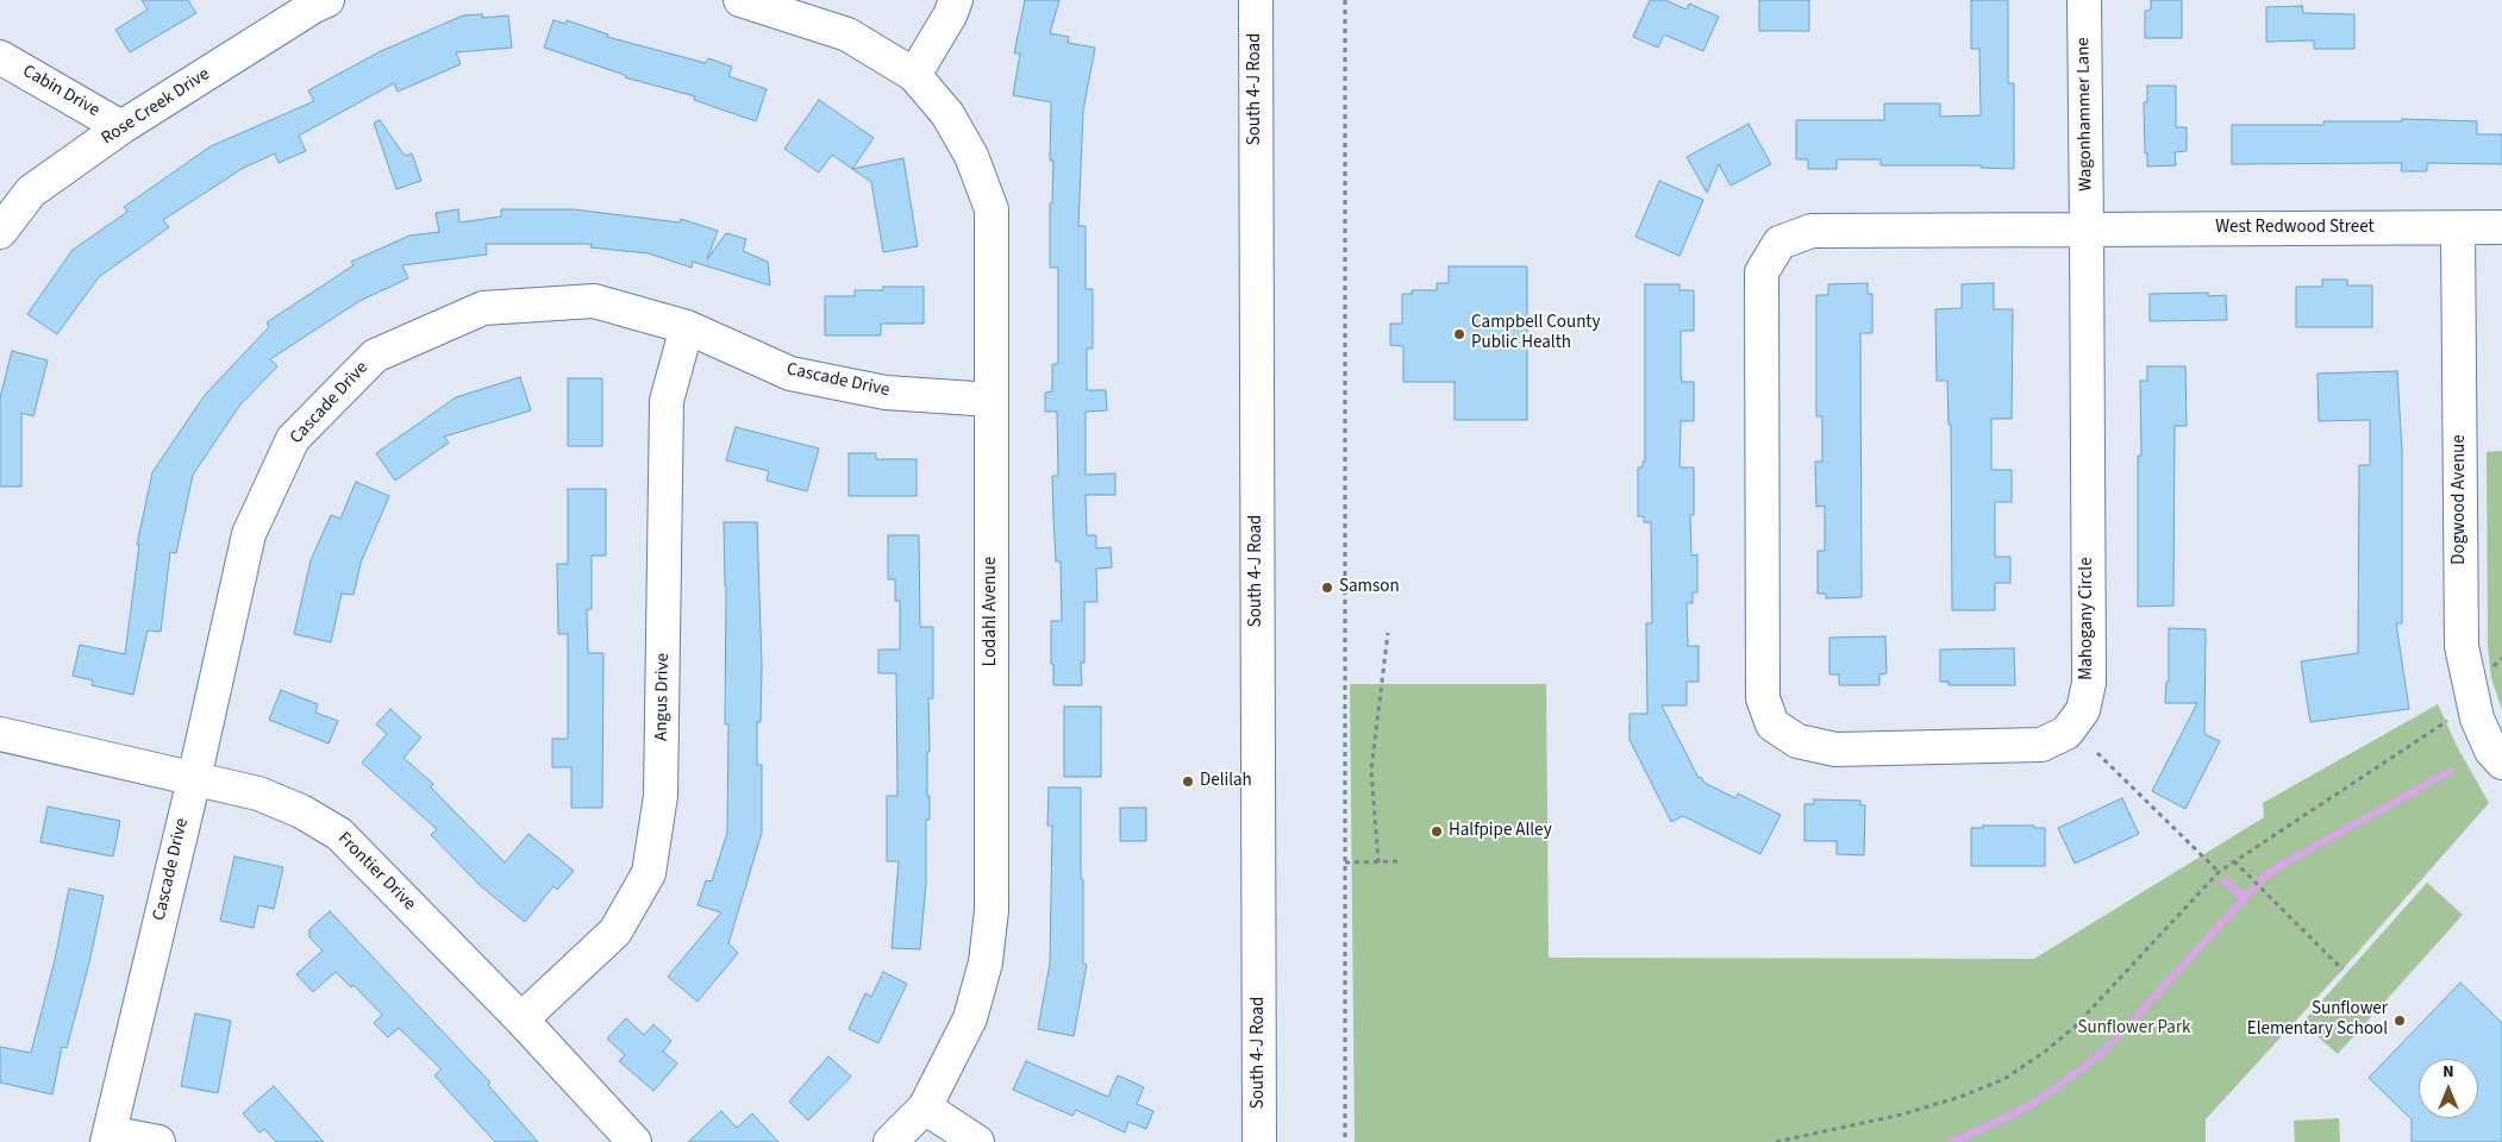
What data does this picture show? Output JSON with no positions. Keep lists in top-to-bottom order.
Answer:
{
  "streets": {
    "street": [
      "South 4-J Road",
      "Cabin Drive",
      "Rose Creek Drive",
      "Wagonhammer Lane",
      "West Redwood Street",
      "Cascade Drive",
      "Dogwood Avenue",
      "Lodahl Avenue",
      "Mahogany Circle",
      "Angus Drive",
      "Frontier Drive"
    ]
  },
  "crossings": [
    ["Cabin Drive", "Rose Creek Drive"],
    ["Wagonhammer Lane", "West Redwood Street"],
    ["Wagonhammer Lane", "Mahogany Circle"],
    ["West Redwood Street", "Dogwood Avenue"],
    ["West Redwood Street", "Mahogany Circle"],
    ["Cascade Drive", "Lodahl Avenue"],
    ["Cascade Drive", "Angus Drive"],
    ["Cascade Drive", "Frontier Drive"],
    ["Angus Drive", "Frontier Drive"]
  ],
  "parks": ["Sunflower Park"],
  "places": [
    "Campbell County Public Health",
    "Samson",
    "Delilah",
    "Halfpipe Alley",
    "Sunflower Elementary School"
  ],
  "north": "top"
}
